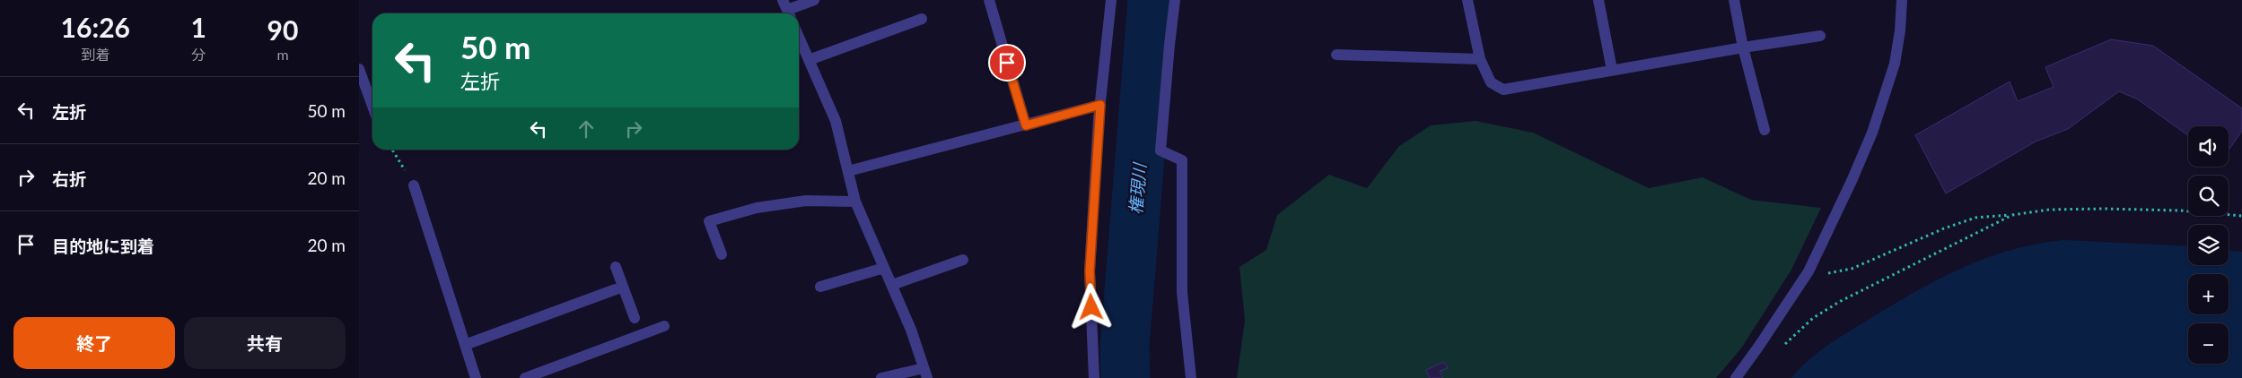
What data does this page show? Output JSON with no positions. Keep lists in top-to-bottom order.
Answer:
{
  "water": ["権現川"],
  "page": {
    "eta": [
      "16:26",
      "到着",
      "1",
      "分",
      "90",
      "m"
    ],
    "turn": ["50 m", "左折"],
    "list": [
      {
        "name": "左折",
        "value": "50 m"
      },
      {
        "name": "右折",
        "value": "20 m"
      },
      {
        "name": "目的地に到着",
        "value": "20 m"
      }
    ],
    "map_buttons": ["+", "−"],
    "buttons": ["終了", "共有"]
  }
}
